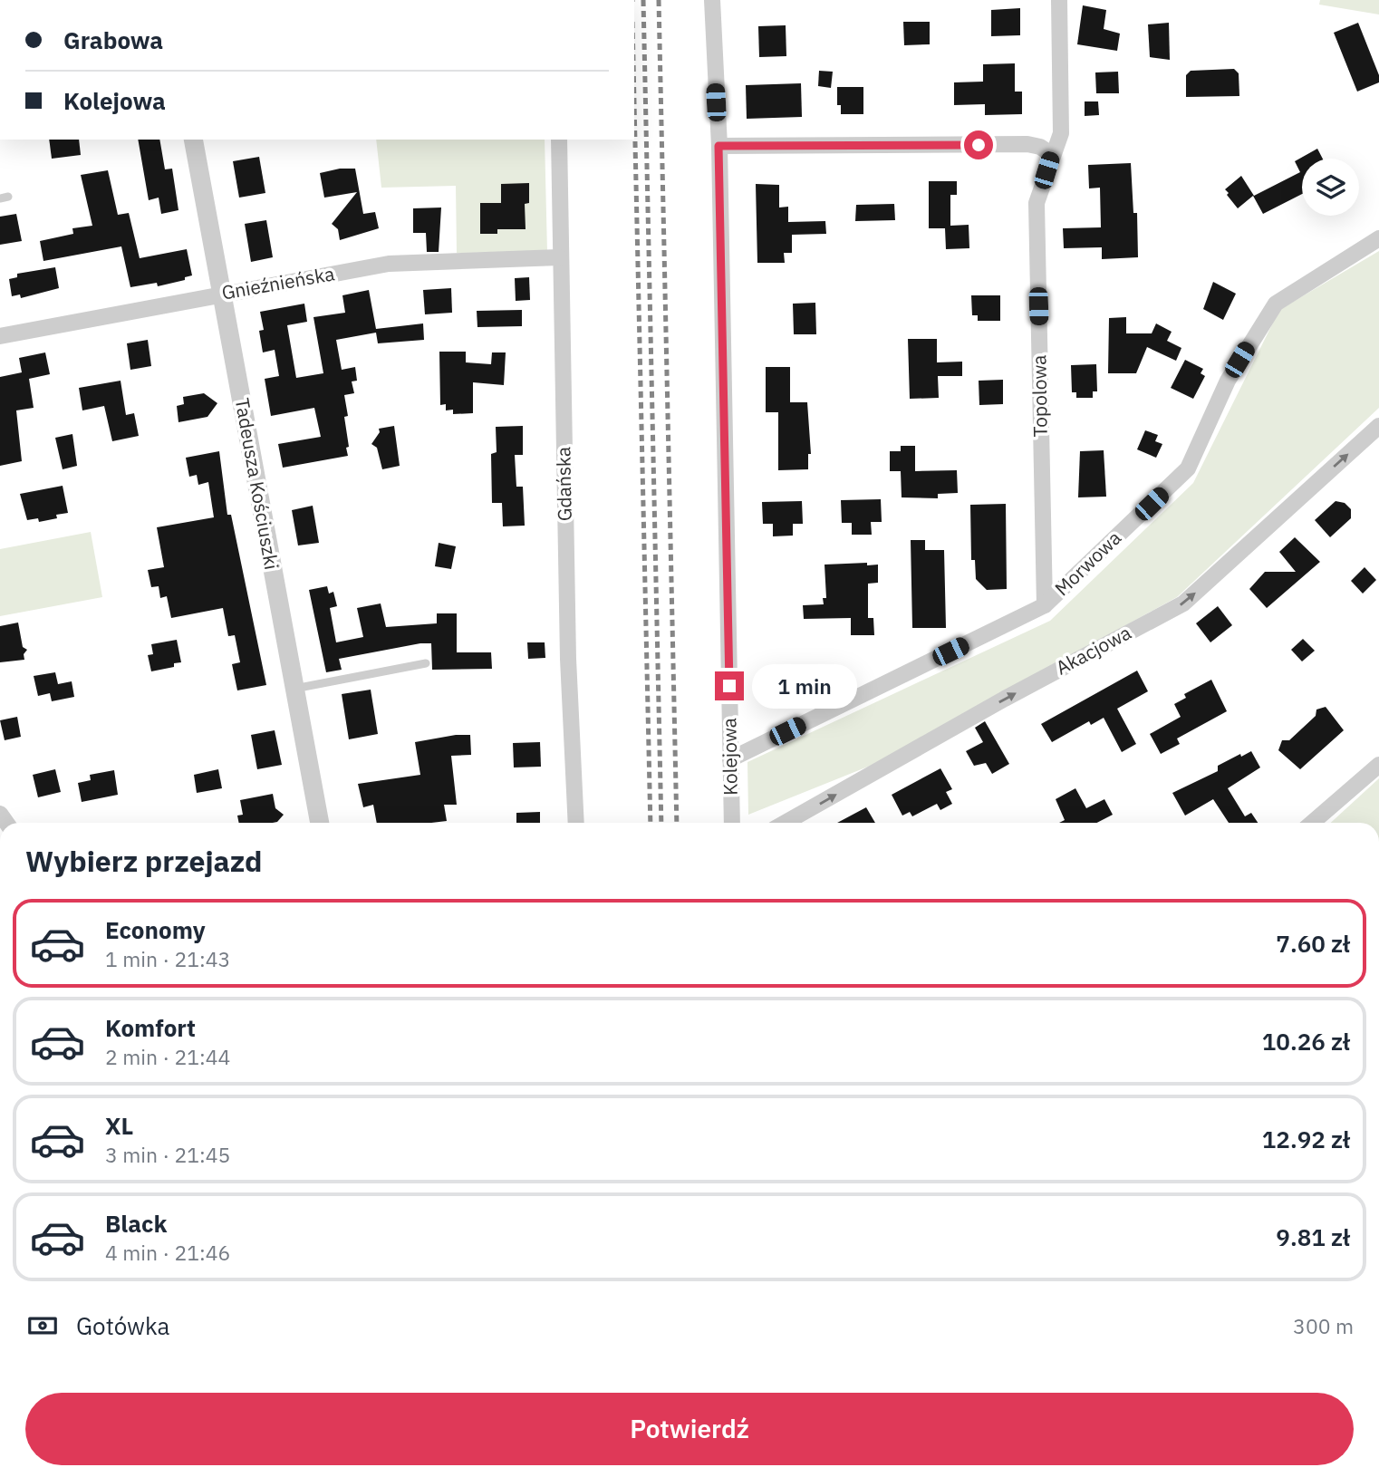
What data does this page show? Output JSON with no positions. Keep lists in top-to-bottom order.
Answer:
{
  "streets": {
    "street": [
      "Gnieźnieńska",
      "Topolowa",
      "Tadeusza Kościuszki",
      "Gdańska",
      "Morwowa",
      "Akacjowa",
      "Kolejowa"
    ]
  },
  "crossings": [
    ["Gnieźnieńska", "Tadeusza Kościuszki"],
    ["Gnieźnieńska", "Gdańska"],
    ["Topolowa", "Morwowa"],
    ["Morwowa", "Kolejowa"]
  ],
  "one_way": ["Akacjowa"],
  "page": {
    "banner": ["Grabowa", "Kolejowa"],
    "bubble": "1 min",
    "heading": "Wybierz przejazd",
    "list": [
      {
        "name": "Economy",
        "note": "1 min · 21:43",
        "value": "7.60 zł"
      },
      {
        "name": "Komfort",
        "note": "2 min · 21:44",
        "value": "10.26 zł"
      },
      {
        "name": "XL",
        "note": "3 min · 21:45",
        "value": "12.92 zł"
      },
      {
        "name": "Black",
        "note": "4 min · 21:46",
        "value": "9.81 zł"
      }
    ],
    "pay": ["Gotówka", "300 m"],
    "buttons": "Potwierdź"
  }
}
